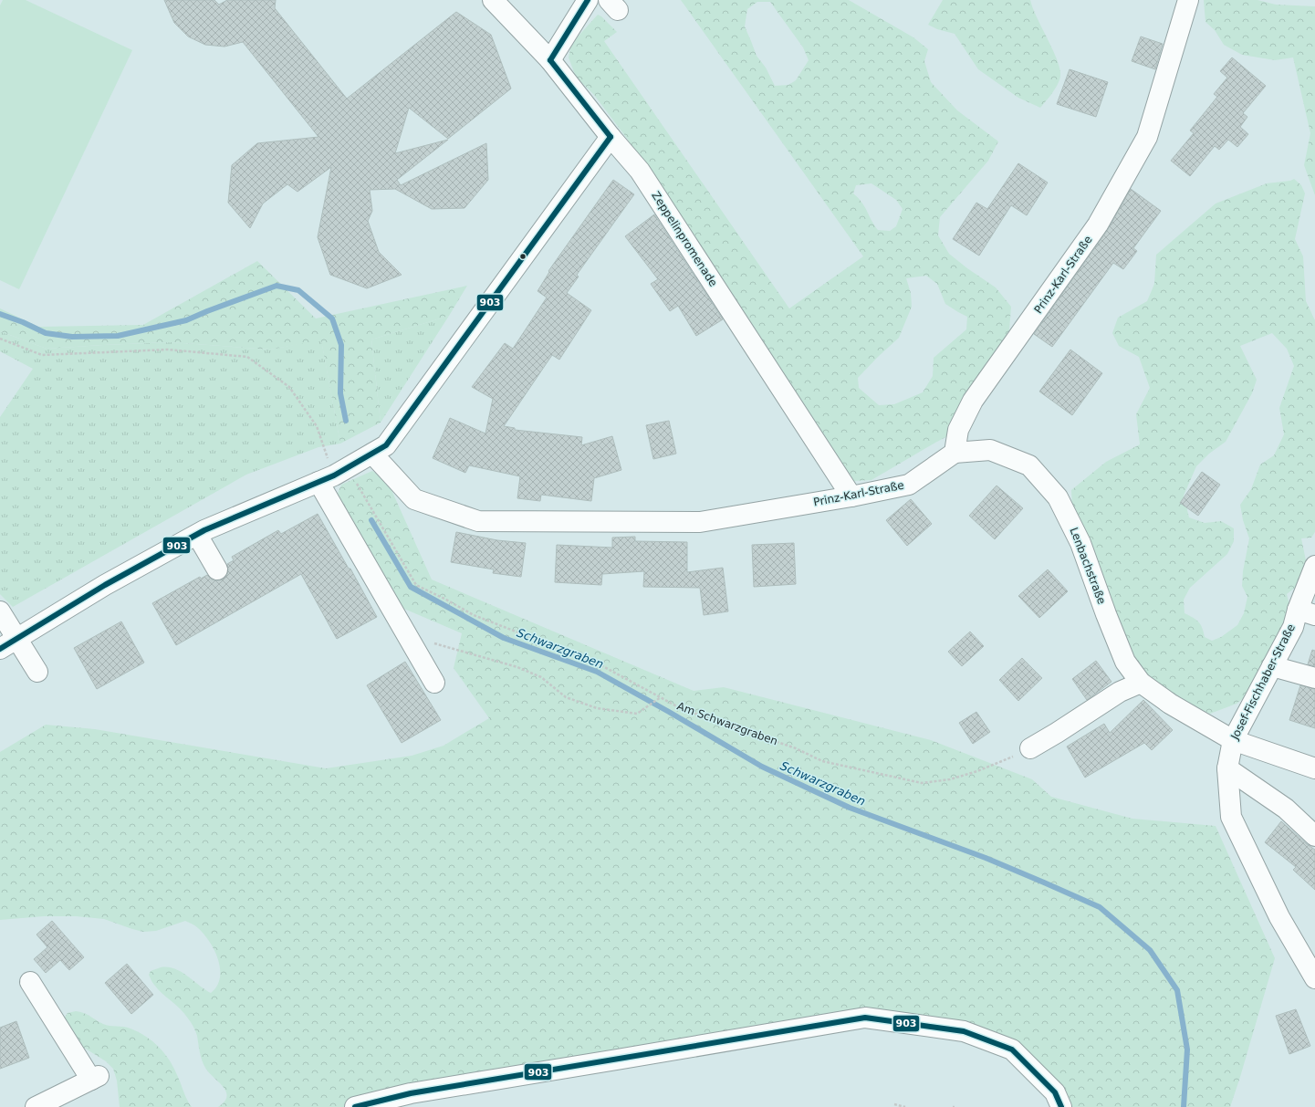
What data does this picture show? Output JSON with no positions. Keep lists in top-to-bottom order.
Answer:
{
  "streets": {
    "street": [
      "Zeppelinpromenade",
      "Prinz-Karl-Straße",
      "Lenbachstraße",
      "Josef-Fischhaber-Straße"
    ],
    "path": ["Am Schwarzgraben"]
  },
  "crossings": [
    ["Zeppelinpromenade", "Prinz-Karl-Straße"],
    ["Prinz-Karl-Straße", "Lenbachstraße"],
    ["Lenbachstraße", "Josef-Fischhaber-Straße"]
  ],
  "water": ["Schwarzgraben"],
  "lines": ["transit line 903"]
}
